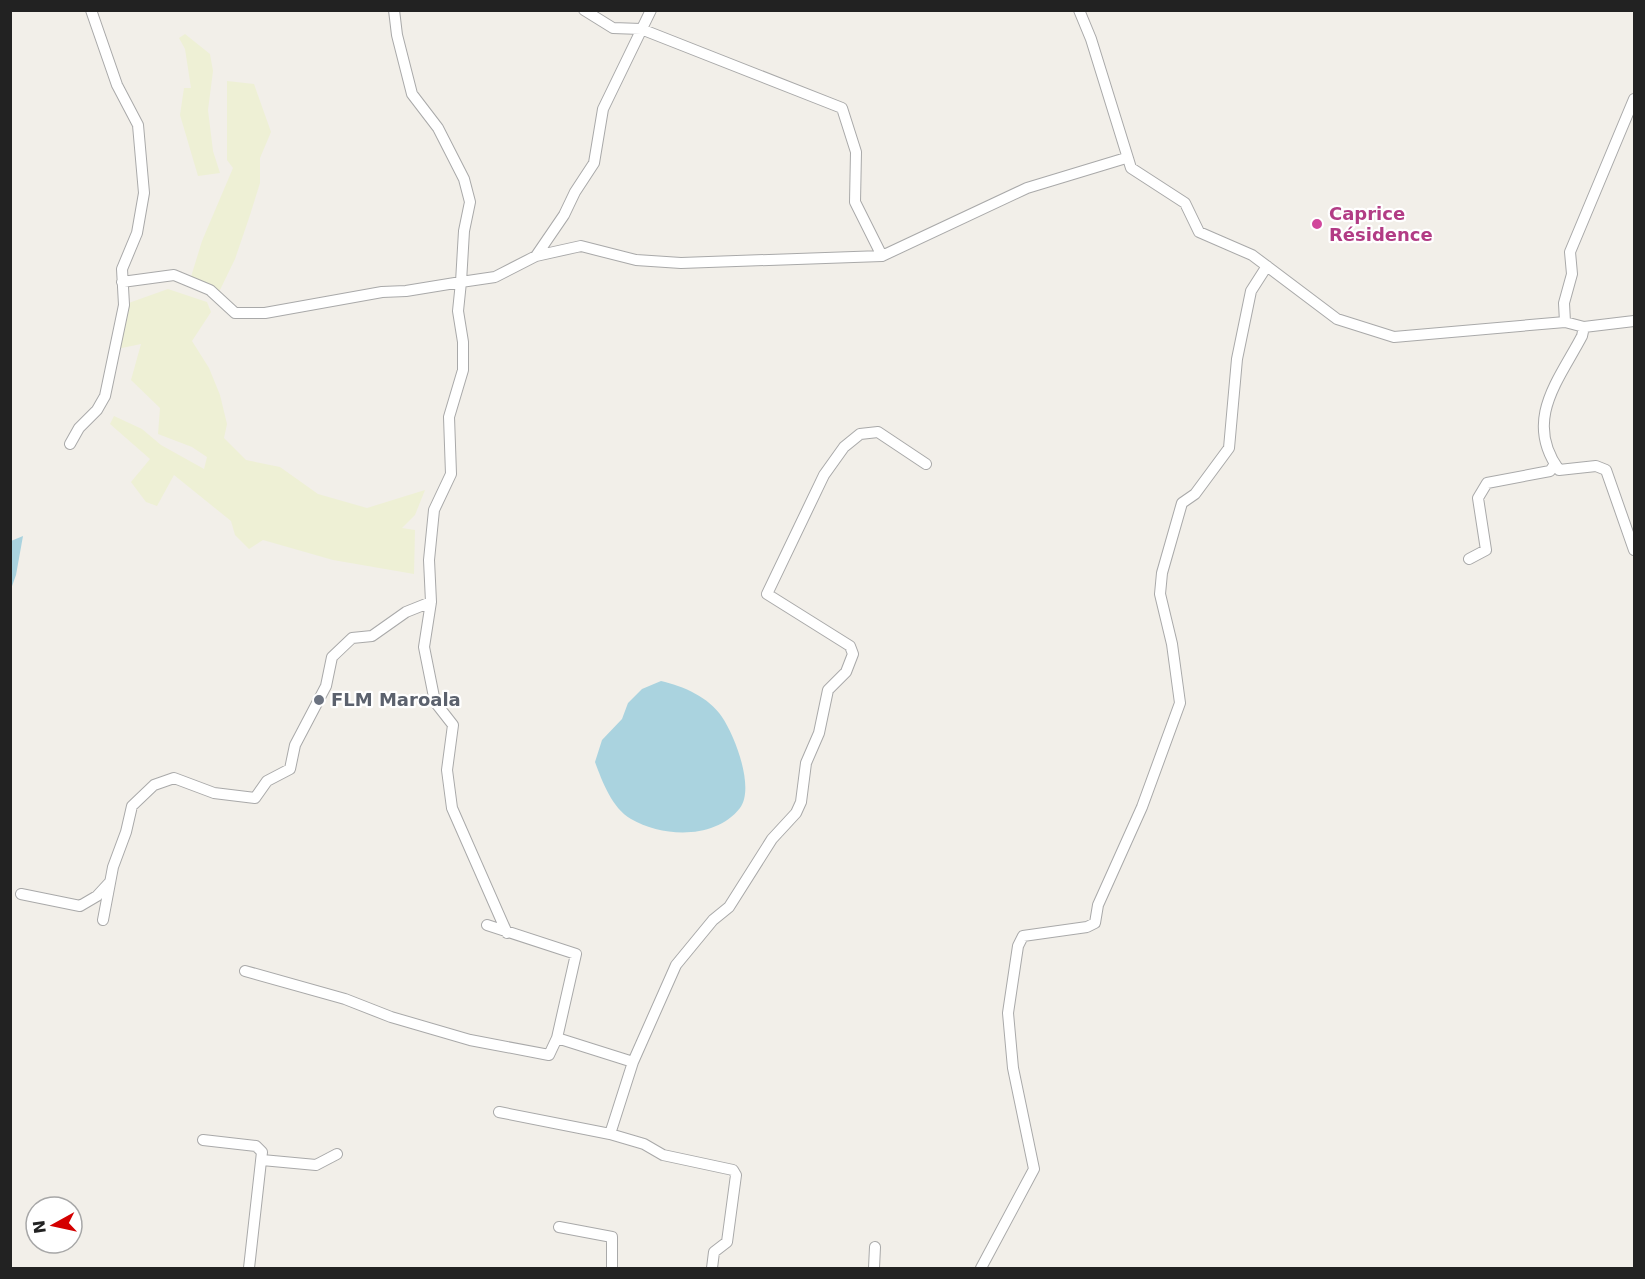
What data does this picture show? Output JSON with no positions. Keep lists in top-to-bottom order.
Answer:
{
  "places": ["Caprice Résidence", "FLM Maroala"],
  "north": "left"
}
